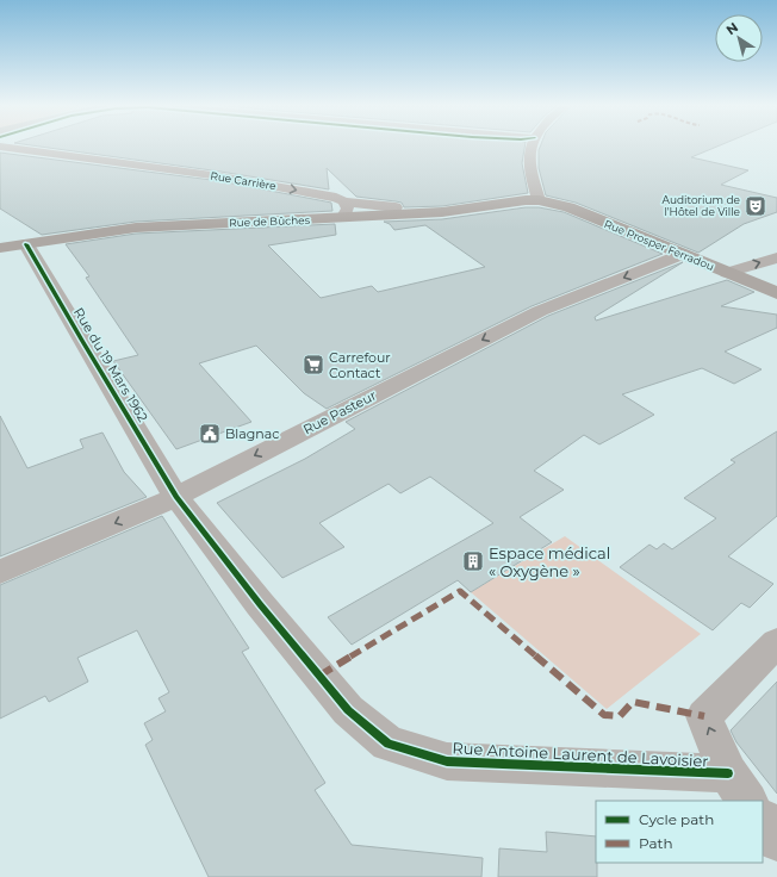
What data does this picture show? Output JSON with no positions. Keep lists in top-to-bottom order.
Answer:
{
  "streets": {
    "main road": ["Rue de Bûches", "Rue Prosper Ferradou"],
    "street": [
      "Rue Carrière",
      "Rue du 19 Mars 1962",
      "Rue Pasteur",
      "Rue Antoine Laurent de Lavoisier"
    ]
  },
  "crossings": [
    ["Rue de Bûches", "Rue Prosper Ferradou"],
    ["Rue de Bûches", "Rue du 19 Mars 1962"],
    ["Rue Prosper Ferradou", "Rue Pasteur"],
    ["Rue du 19 Mars 1962", "Rue Pasteur"],
    ["Rue du 19 Mars 1962", "Rue Antoine Laurent de Lavoisier"],
    ["Rue Pasteur", "Rue Antoine Laurent de Lavoisier"]
  ],
  "one_way": ["Rue Carrière", "Rue Pasteur"],
  "places": {
    "theatre": ["Auditorium de l'Hôtel de Ville"],
    "supermarket": ["Carrefour Contact"],
    "public building": ["Blagnac"],
    "building": ["Espace médical « Oxygène »"]
  },
  "legend": ["Cycle path", "Path"],
  "north": "top left"
}
